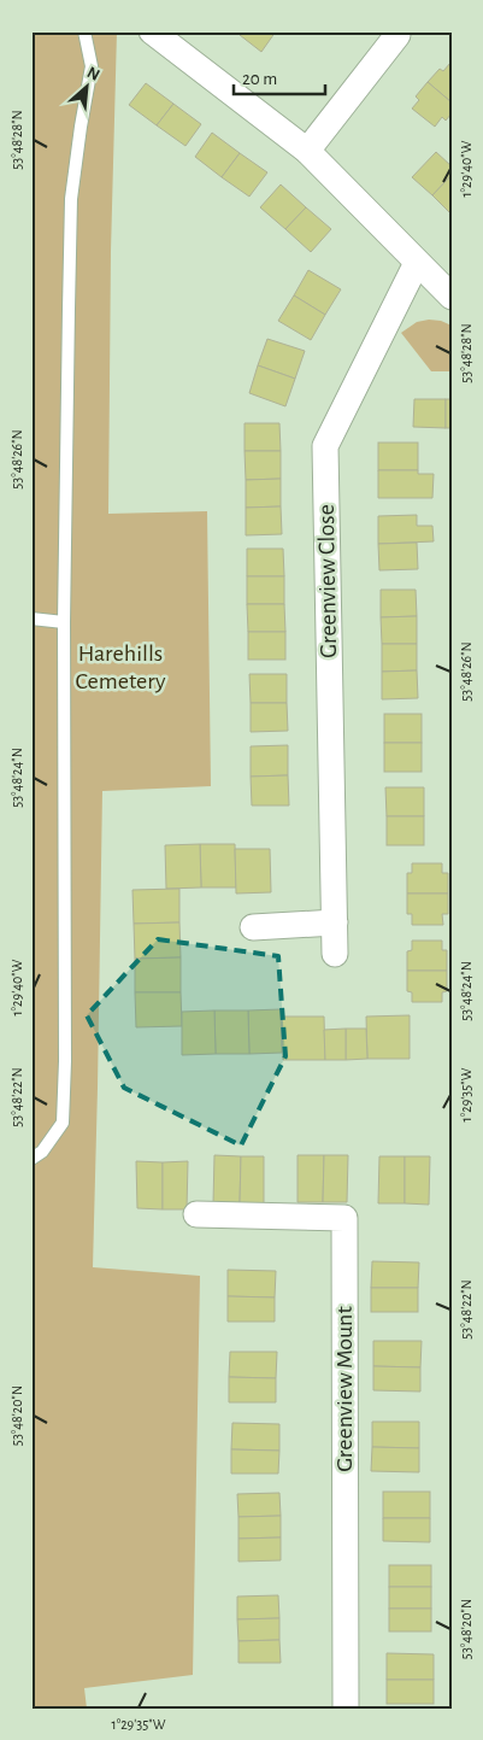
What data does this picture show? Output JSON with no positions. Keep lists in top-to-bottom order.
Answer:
{
  "streets": {
    "street": ["Greenview Close", "Greenview Mount"]
  },
  "parks": ["Harehills Cemetery"],
  "scale_bar": "20 m",
  "north": "top right",
  "coordinates": [
    "53°48'28\"N",
    "1°29'40\"W",
    "53°48'26\"N",
    "53°48'24\"N",
    "1°29'35\"W",
    "53°48'22\"N",
    "53°48'20\"N"
  ]
}
